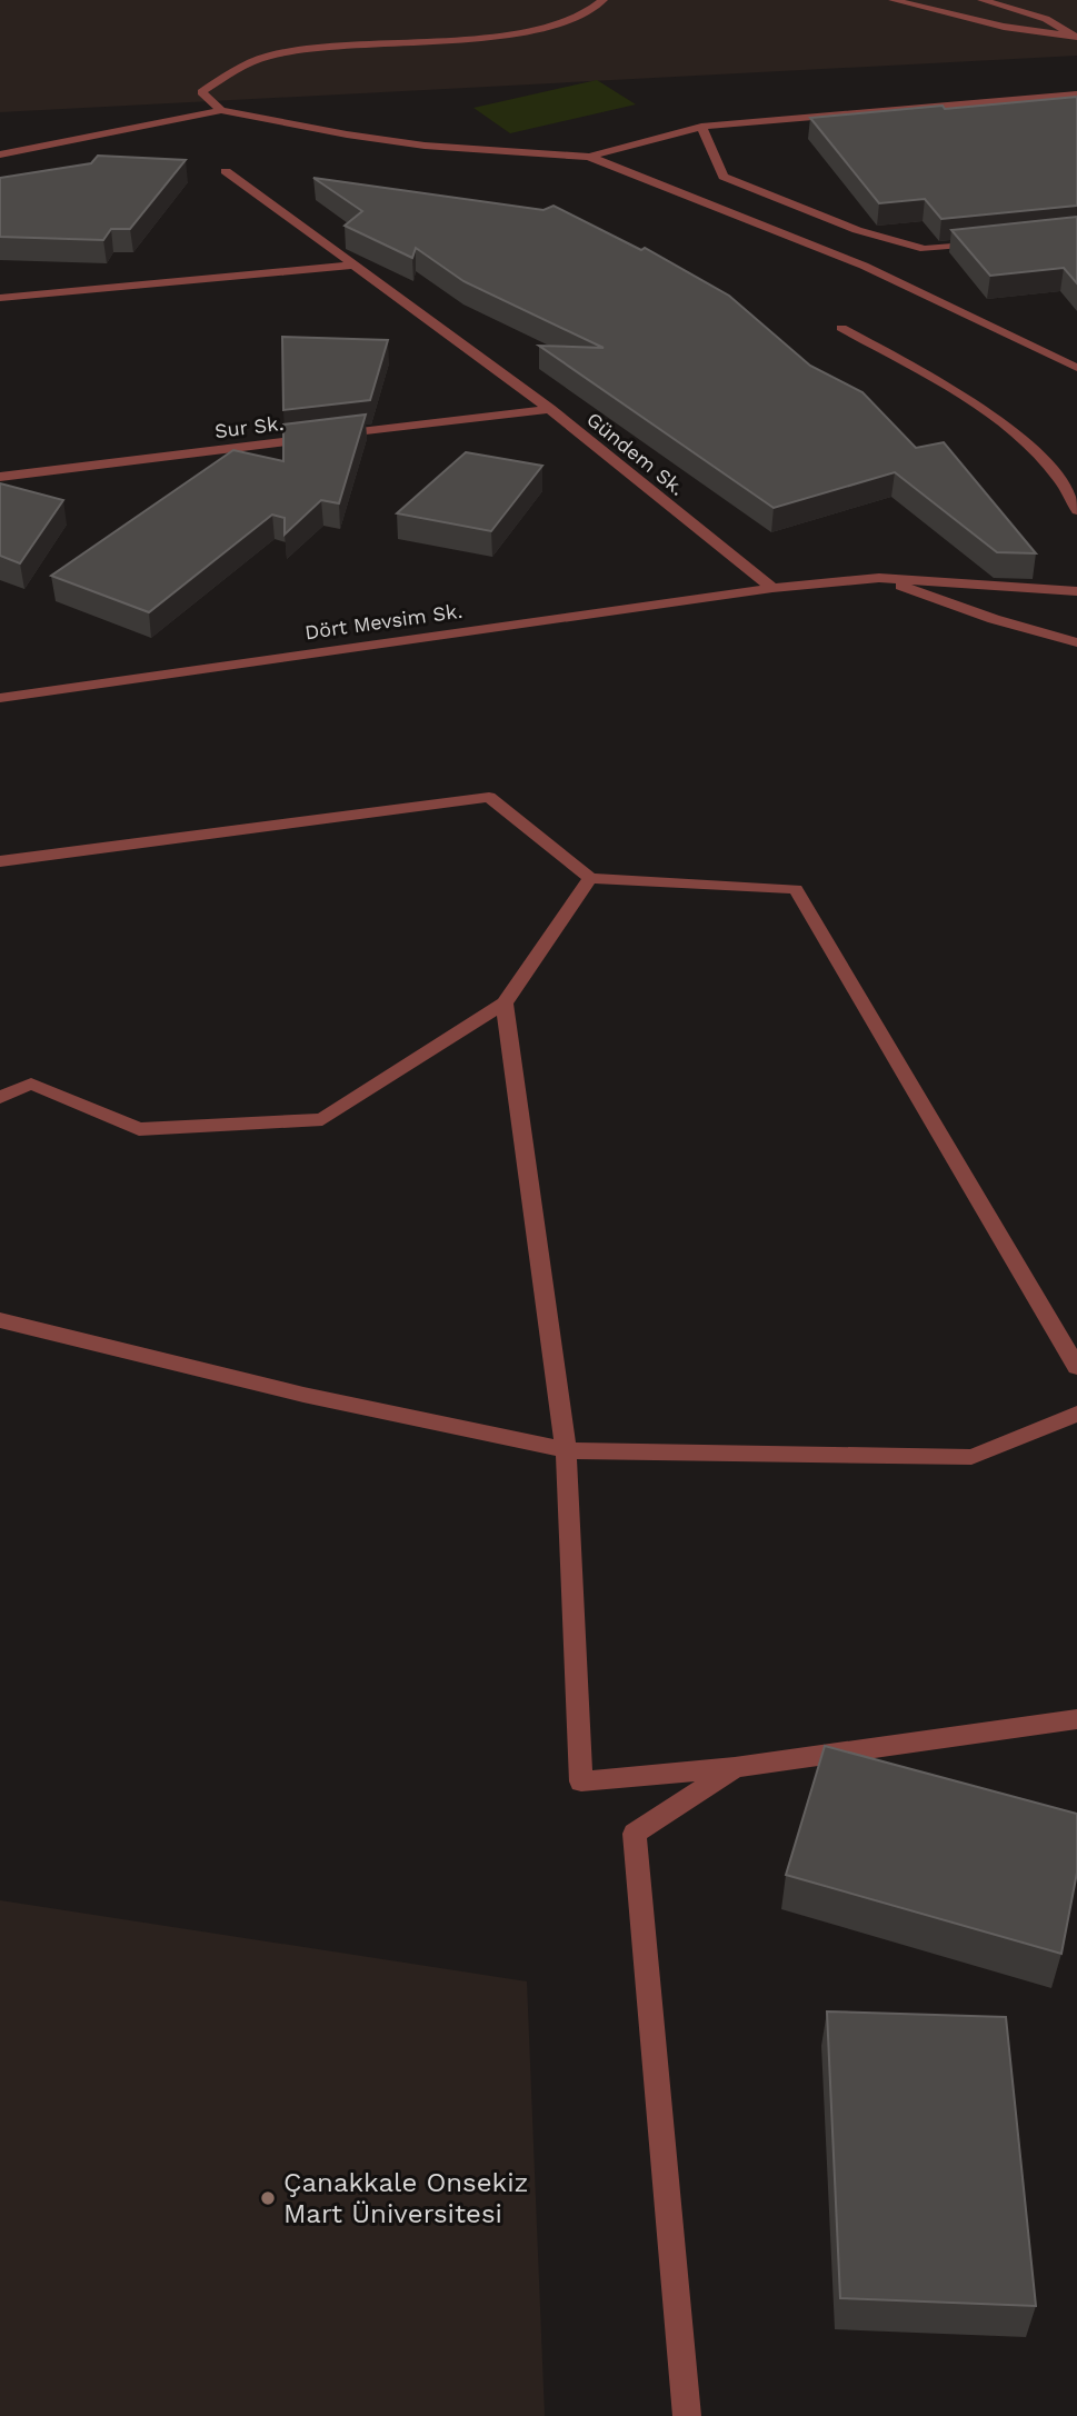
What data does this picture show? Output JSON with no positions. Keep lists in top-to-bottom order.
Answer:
{
  "streets": {
    "street": ["Sur Sk.", "Gündem Sk.", "Dört Mevsim Sk."]
  },
  "crossings": [
    ["Sur Sk.", "Gündem Sk."],
    ["Gündem Sk.", "Dört Mevsim Sk."]
  ],
  "places": ["Çanakkale Onsekiz Mart Üniversitesi"]
}
